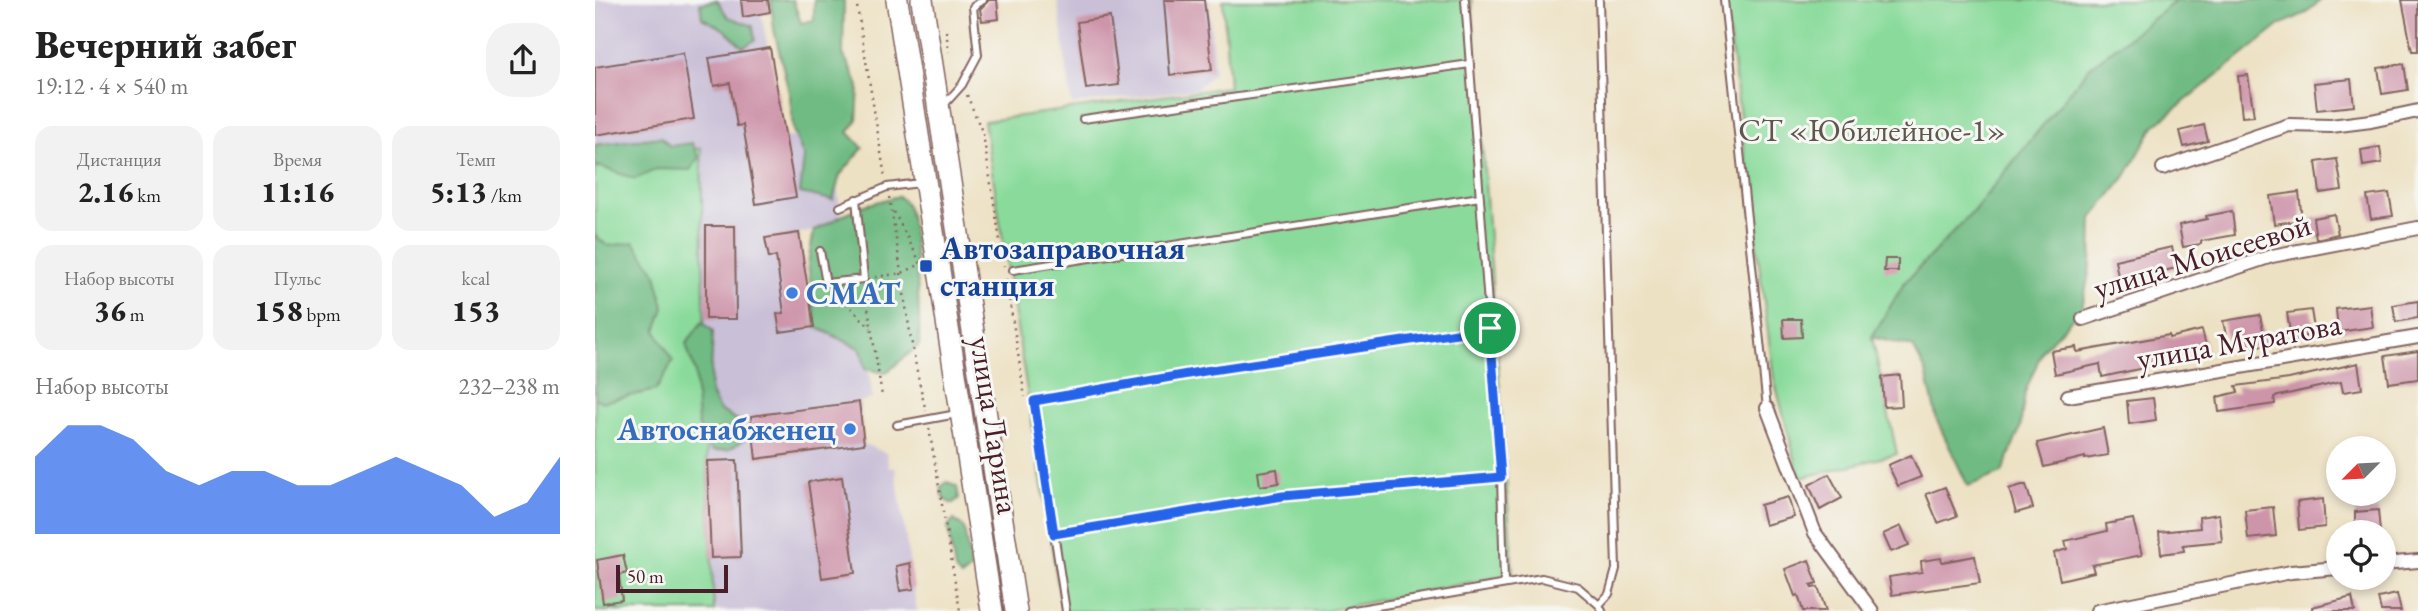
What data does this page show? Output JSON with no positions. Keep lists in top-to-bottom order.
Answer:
{
  "streets": {
    "main road": ["улица Ларина"],
    "street": ["улица Моисеевой", "улица Муратова"]
  },
  "parks": ["СТ «Юбилейное-1»"],
  "places": {
    "transit": ["Автозаправочная станция"],
    "other": ["СМАТ", "Автоснабженец"]
  },
  "scale_bar": "50 m",
  "north": "bottom left",
  "page": {
    "heading": ["Вечерний забег", "19:12 · 4 × 540 m"],
    "stats": [
      ["Дистанция", "2.16 km"],
      ["Время", "11:16"],
      ["Темп", "5:13 /km"],
      ["Набор высоты", "36 m"],
      ["Пульс", "158 bpm"],
      ["kcal", "153"]
    ],
    "chart": ["Набор высоты", "232–238 m"],
    "scale": "50 m"
  }
}
